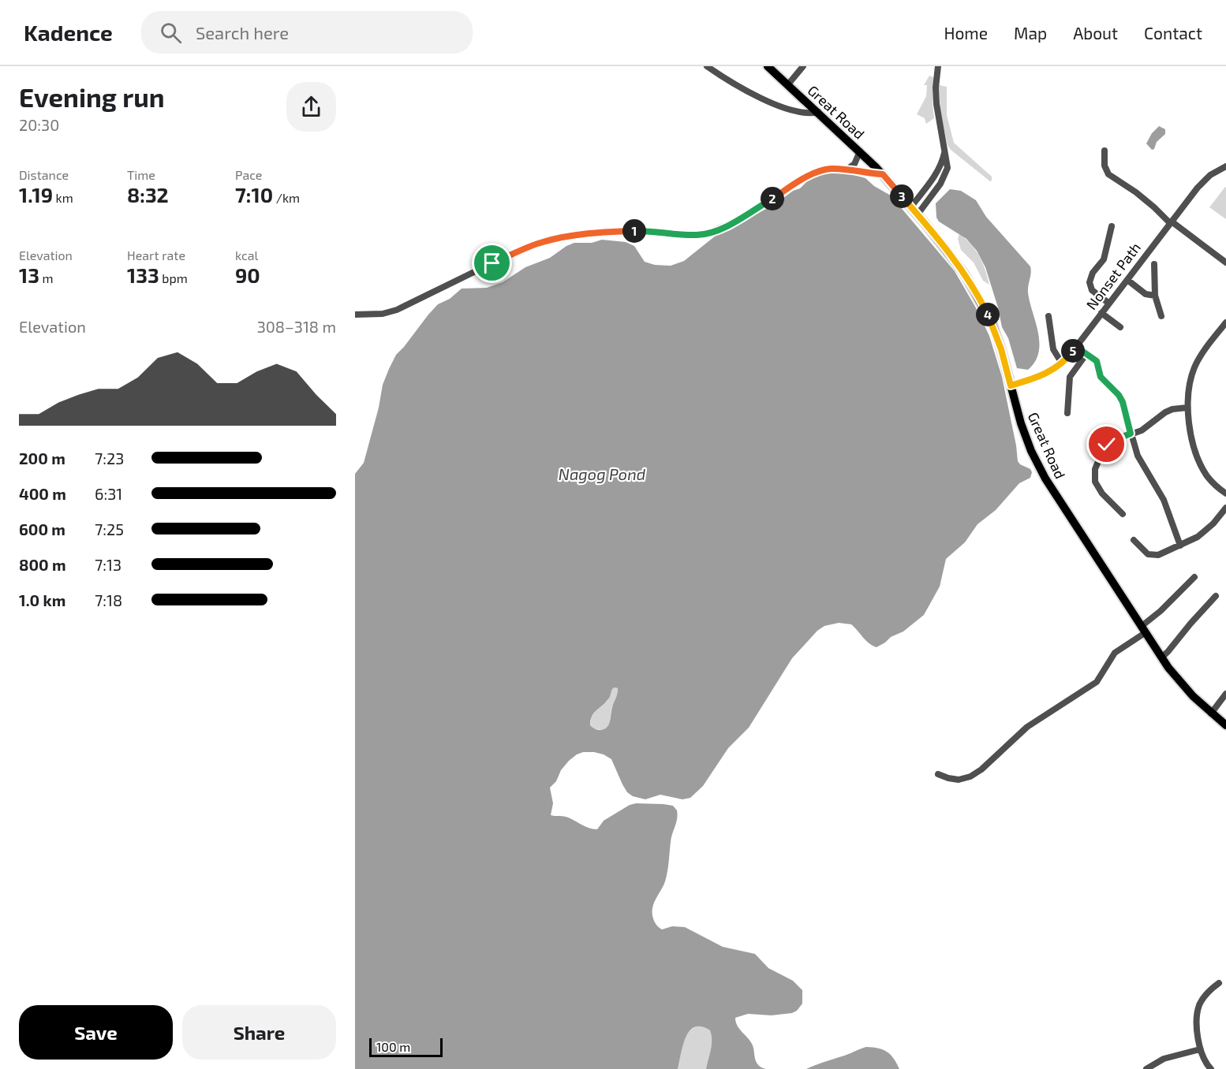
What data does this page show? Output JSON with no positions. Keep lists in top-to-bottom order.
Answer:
{
  "streets": {
    "main road": ["Great Road"],
    "street": ["Nonset Path"]
  },
  "crossings": [
    ["Great Road", "Nonset Path"]
  ],
  "water": ["Nagog Pond"],
  "scale_bar": "100 m",
  "page": {
    "header": "Kadence",
    "search": "Search here",
    "nav": [
      "Home",
      "Map",
      "About",
      "Contact"
    ],
    "heading": ["Evening run", "20:30"],
    "stats": [
      ["Distance", "1.19 km"],
      ["Time", "8:32"],
      ["Pace", "7:10 /km"],
      ["Elevation", "13 m"],
      ["Heart rate", "133 bpm"],
      ["kcal", "90"]
    ],
    "pins": [
      "3",
      "2",
      "1",
      "4",
      "5"
    ],
    "chart": ["Elevation", "308–318 m"],
    "list": [
      {
        "name": "200 m",
        "note": "7:23"
      },
      {
        "name": "400 m",
        "note": "6:31"
      },
      {
        "name": "600 m",
        "note": "7:25"
      },
      {
        "name": "800 m",
        "note": "7:13"
      },
      {
        "name": "1.0 km",
        "note": "7:18"
      }
    ],
    "buttons": ["Save", "Share"],
    "scale": "100 m"
  }
}
